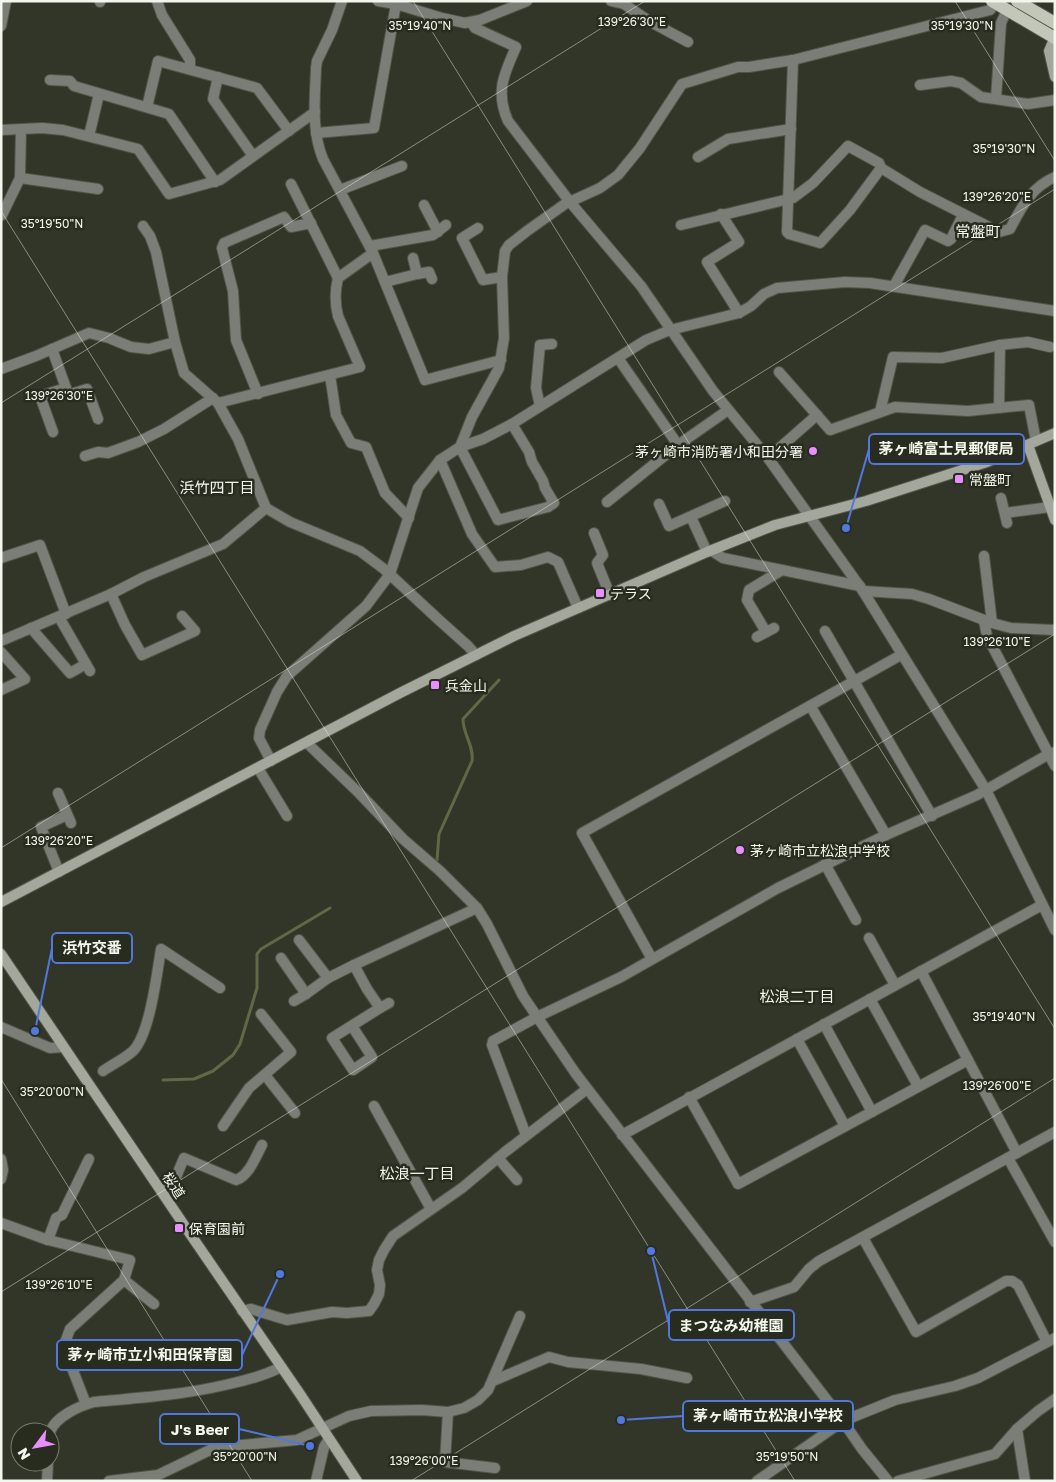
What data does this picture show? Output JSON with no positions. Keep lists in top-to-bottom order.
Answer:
{
  "streets": {
    "street": ["桜道"]
  },
  "districts": [
    "常盤町",
    "浜竹四丁目",
    "松浪二丁目",
    "松浪一丁目"
  ],
  "places": {
    "other": [
      "茅ヶ崎市消防署小和田分署",
      "茅ヶ崎富士見郵便局",
      "茅ヶ崎市立松浪中学校",
      "浜竹交番",
      "まつなみ幼稚園",
      "茅ヶ崎市立小和田保育園",
      "茅ヶ崎市立松浪小学校",
      "J's Beer"
    ],
    "transit": [
      "常盤町",
      "テラス",
      "兵金山",
      "保育園前"
    ]
  },
  "north": "bottom left",
  "coordinates": [
    "139°26'30\"E",
    "35°19'30\"N",
    "35°19'40\"N",
    "139°26'20\"E",
    "35°19'50\"N",
    "139°26'10\"E",
    "139°26'00\"E",
    "35°20'00\"N"
  ]
}
